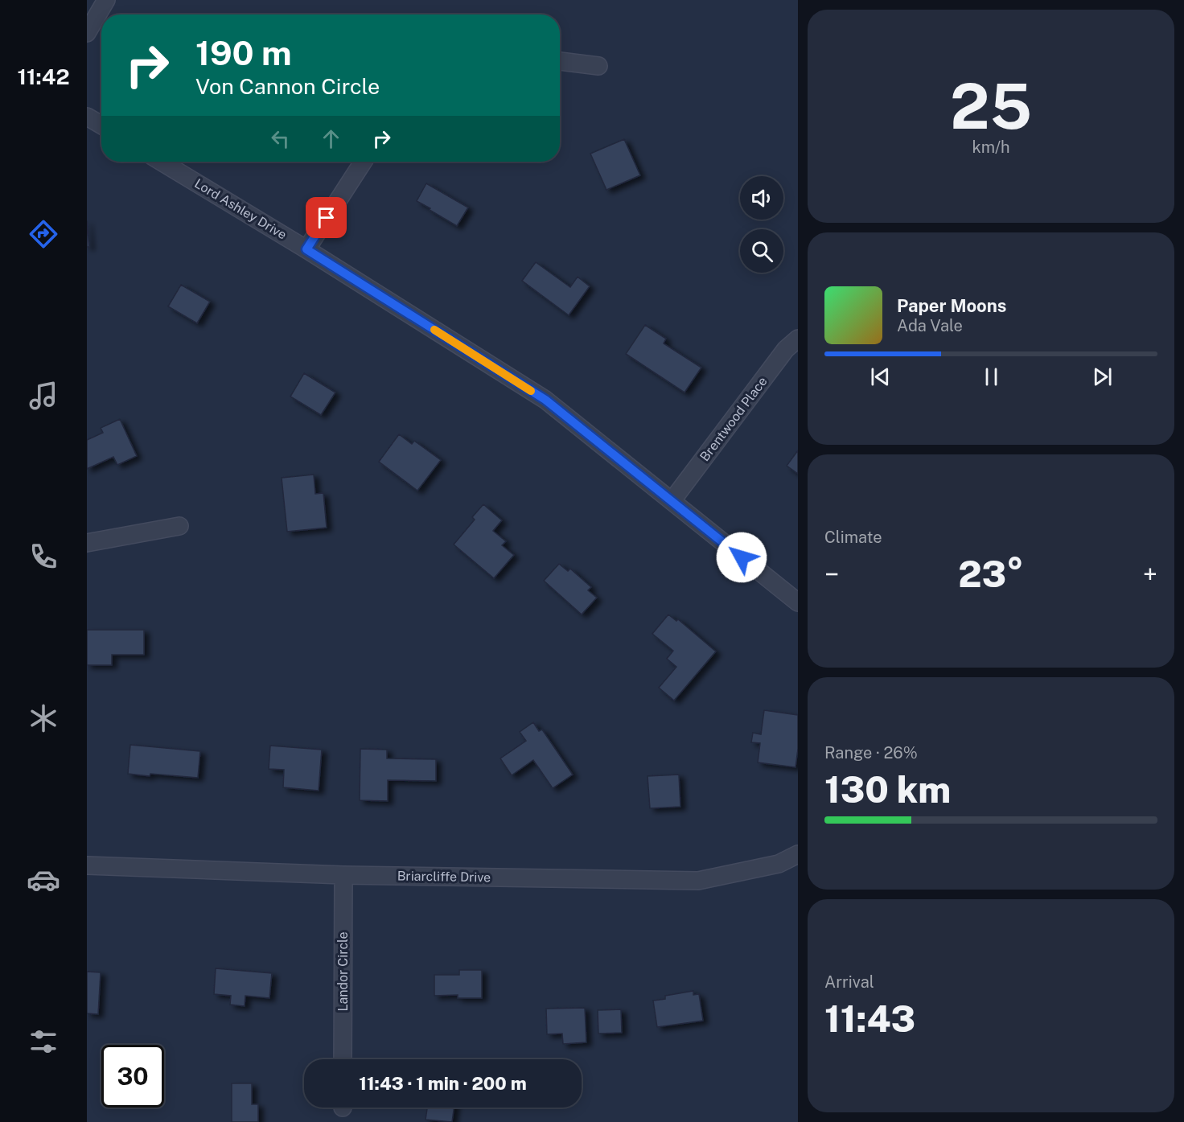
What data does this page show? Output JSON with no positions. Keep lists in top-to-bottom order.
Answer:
{
  "streets": {
    "street": [
      "Lord Ashley Drive",
      "Brentwood Place",
      "Briarcliffe Drive",
      "Landor Circle"
    ]
  },
  "crossings": [
    ["Lord Ashley Drive", "Brentwood Place"],
    ["Briarcliffe Drive", "Landor Circle"]
  ],
  "page": {
    "tabs": "11:42",
    "tile": [
      ["25", "km/h"],
      "Climate",
      ["Range · 26%", "130 km"],
      ["Arrival", "11:43"]
    ],
    "turn": ["190 m", "Von Cannon Circle"],
    "song": ["Paper Moons", "Ada Vale"],
    "heat": ["−", "23°", "+"],
    "limit": "30",
    "trip": "11:43 · 1 min · 200 m"
  }
}
